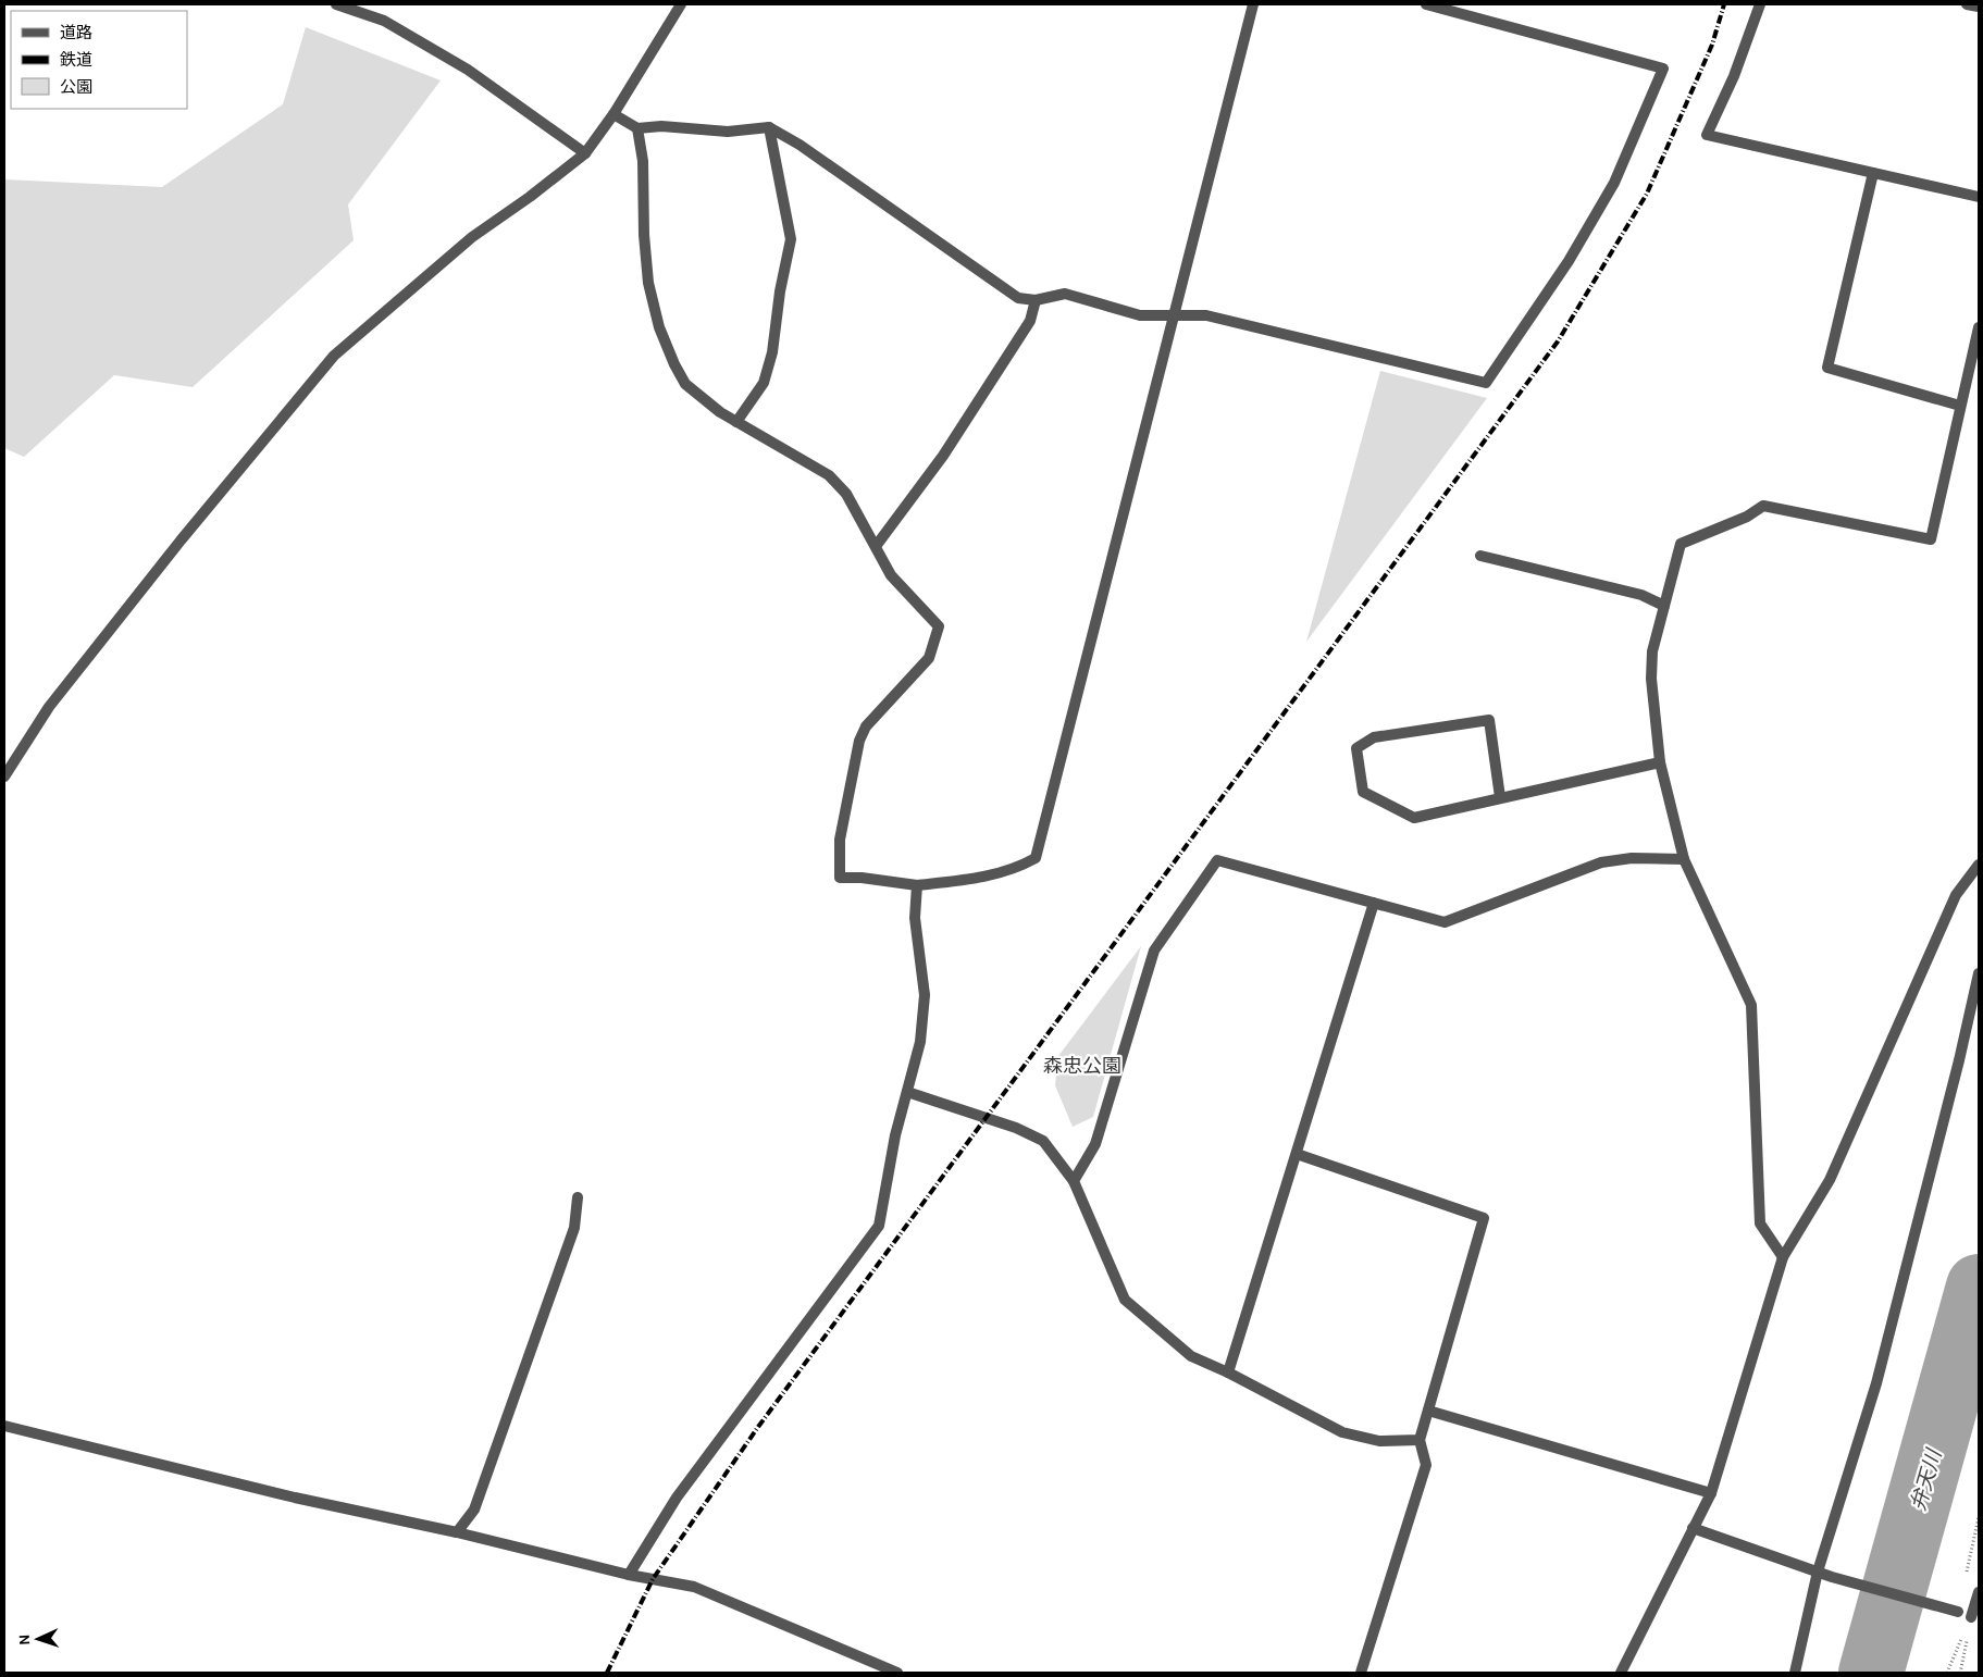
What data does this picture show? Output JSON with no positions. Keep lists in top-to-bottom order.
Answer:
{
  "water": ["弁天川"],
  "parks": ["森忠公園"],
  "legend": ["道路", "鉄道", "公園"],
  "north": "left"
}
